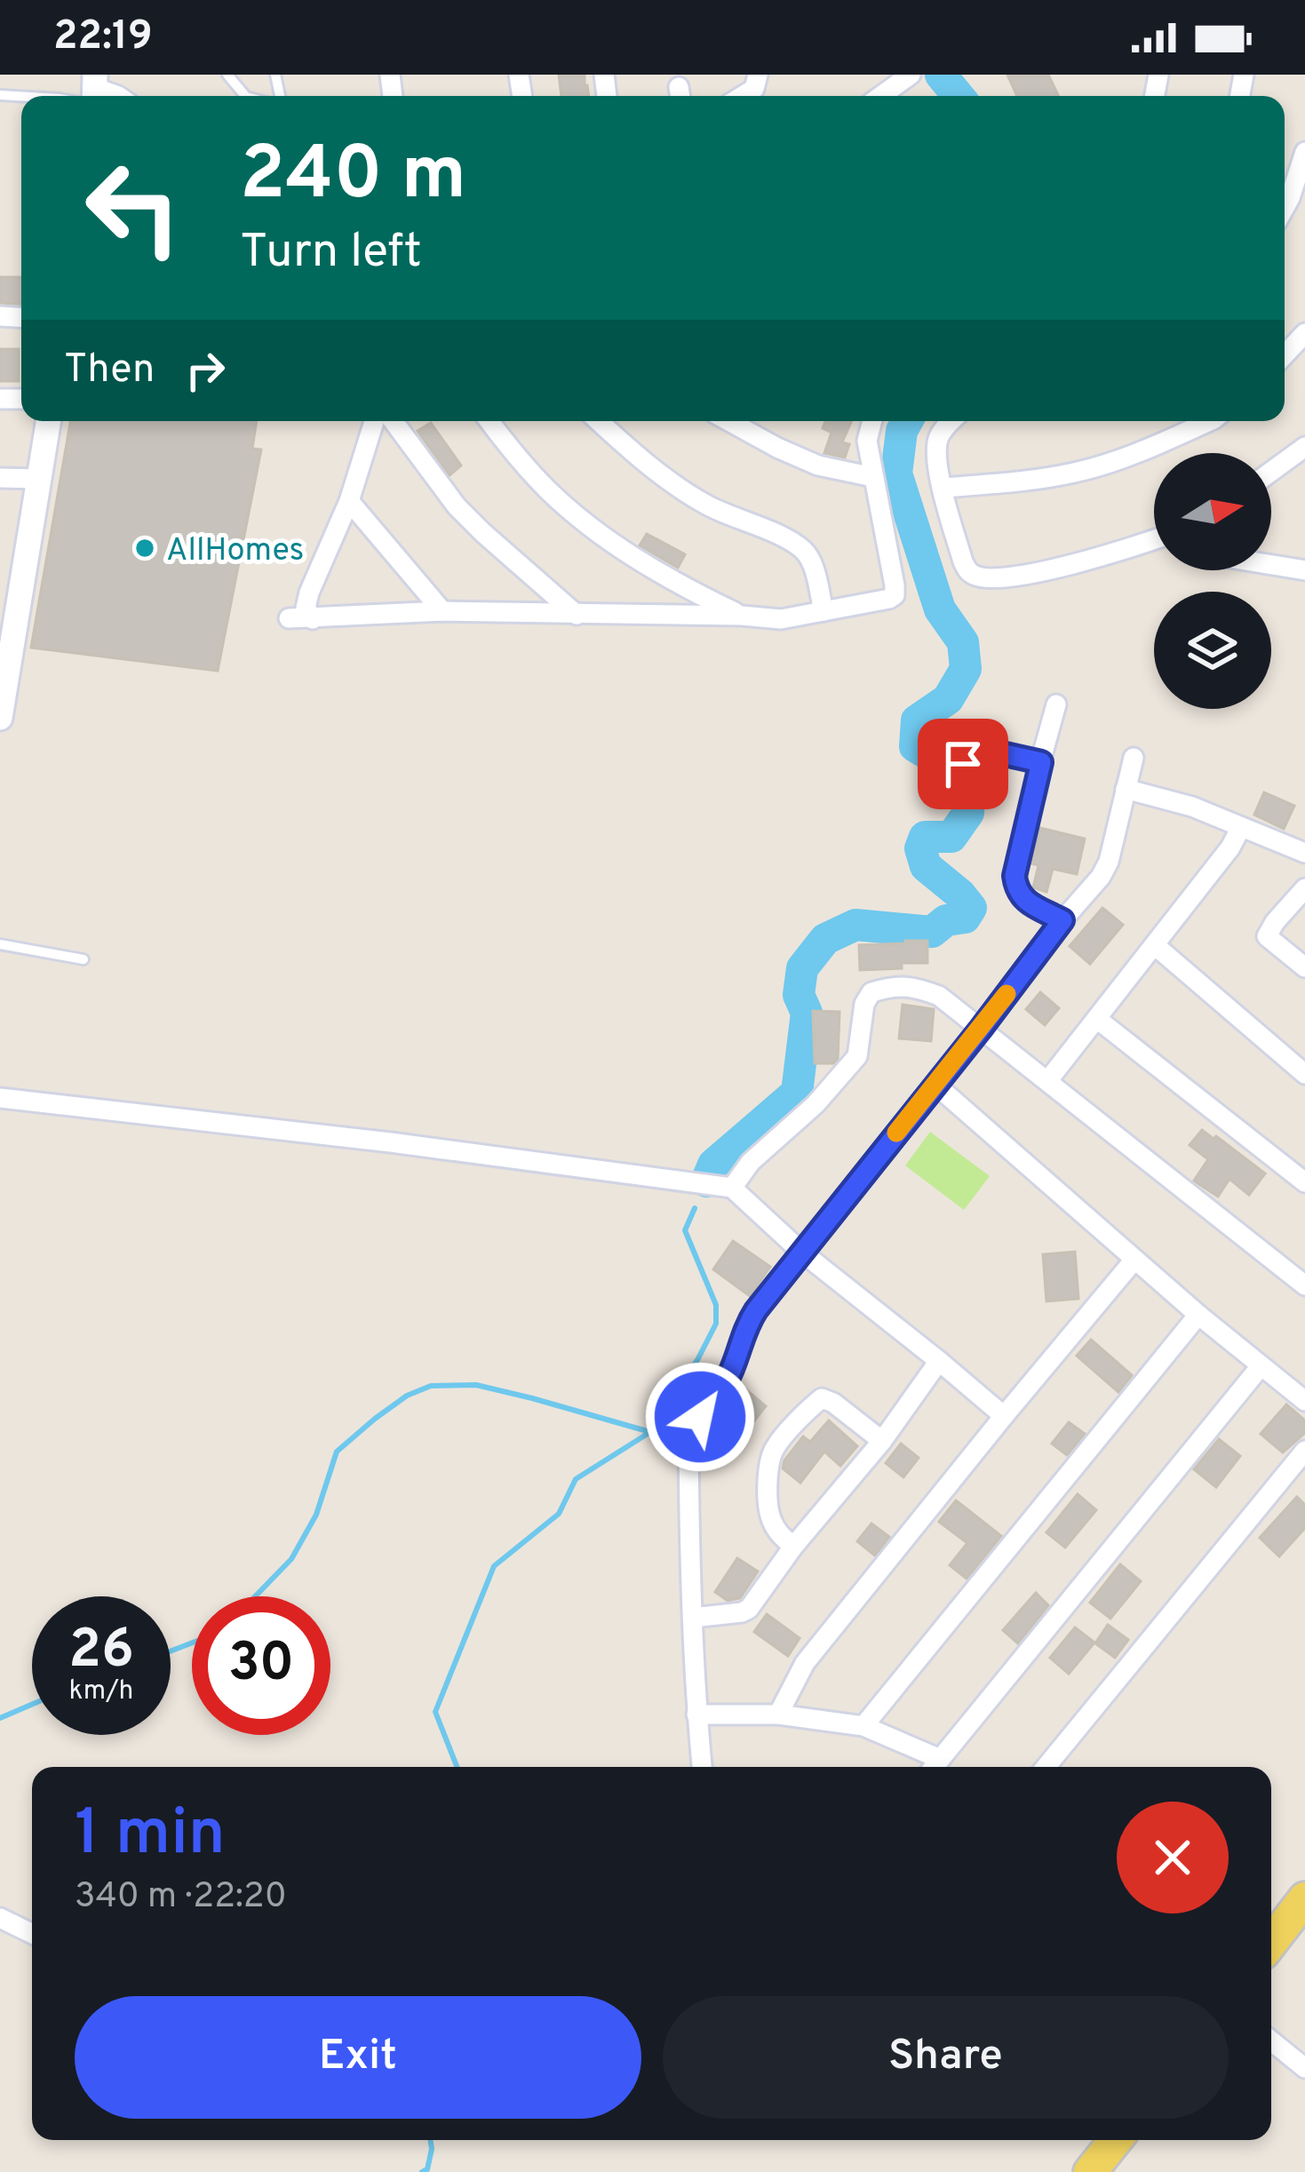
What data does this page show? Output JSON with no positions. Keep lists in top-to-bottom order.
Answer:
{
  "places": ["AllHomes"],
  "north": "right",
  "page": {
    "status": "22:19",
    "turn": ["240 m", "Turn left"],
    "then": "Then",
    "speed": "26 km/h",
    "limit": "30",
    "heading": ["1 min", "340 m · 22:20"],
    "buttons": ["Exit", "Share"]
  }
}
